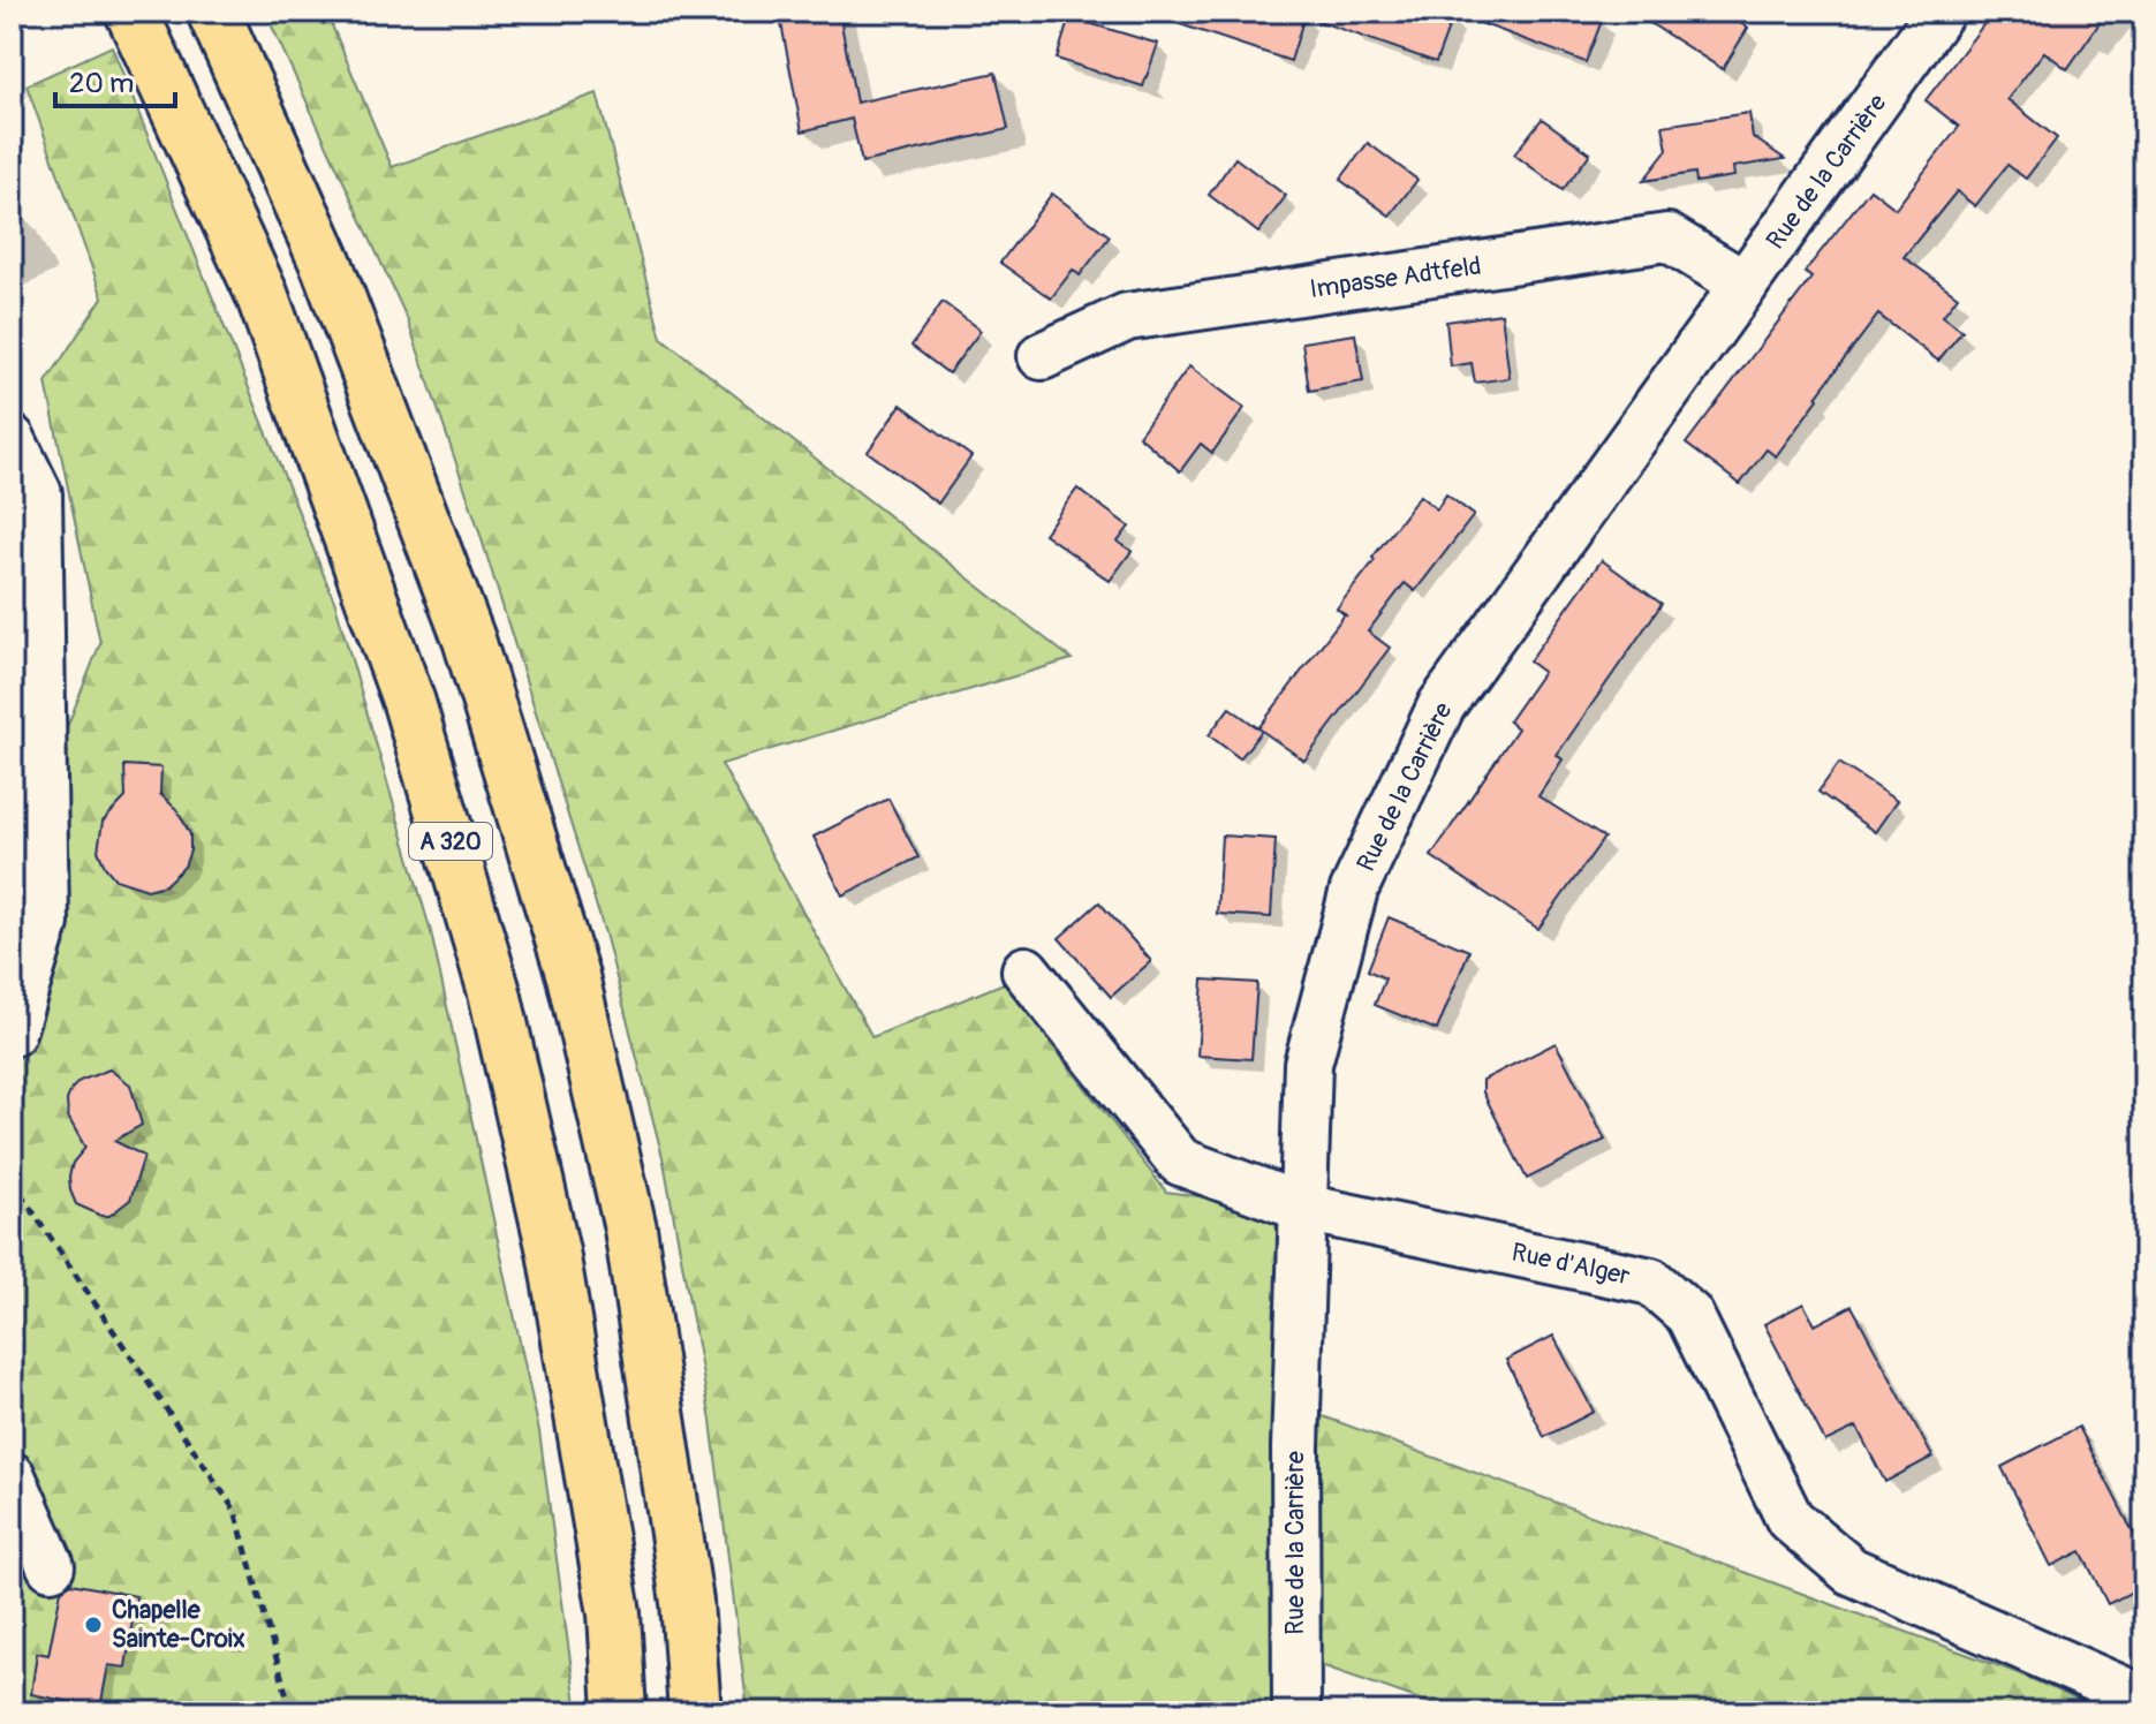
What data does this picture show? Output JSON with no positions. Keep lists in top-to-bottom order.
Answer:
{
  "streets": {
    "highway": ["A 320"],
    "street": ["Rue de la Carrière", "Impasse Adtfeld", "Rue d'Alger"]
  },
  "crossings": [
    ["Rue de la Carrière", "Impasse Adtfeld"],
    ["Rue de la Carrière", "Rue d'Alger"]
  ],
  "places": ["Chapelle Sainte-Croix"],
  "scale_bar": "20 m"
}
